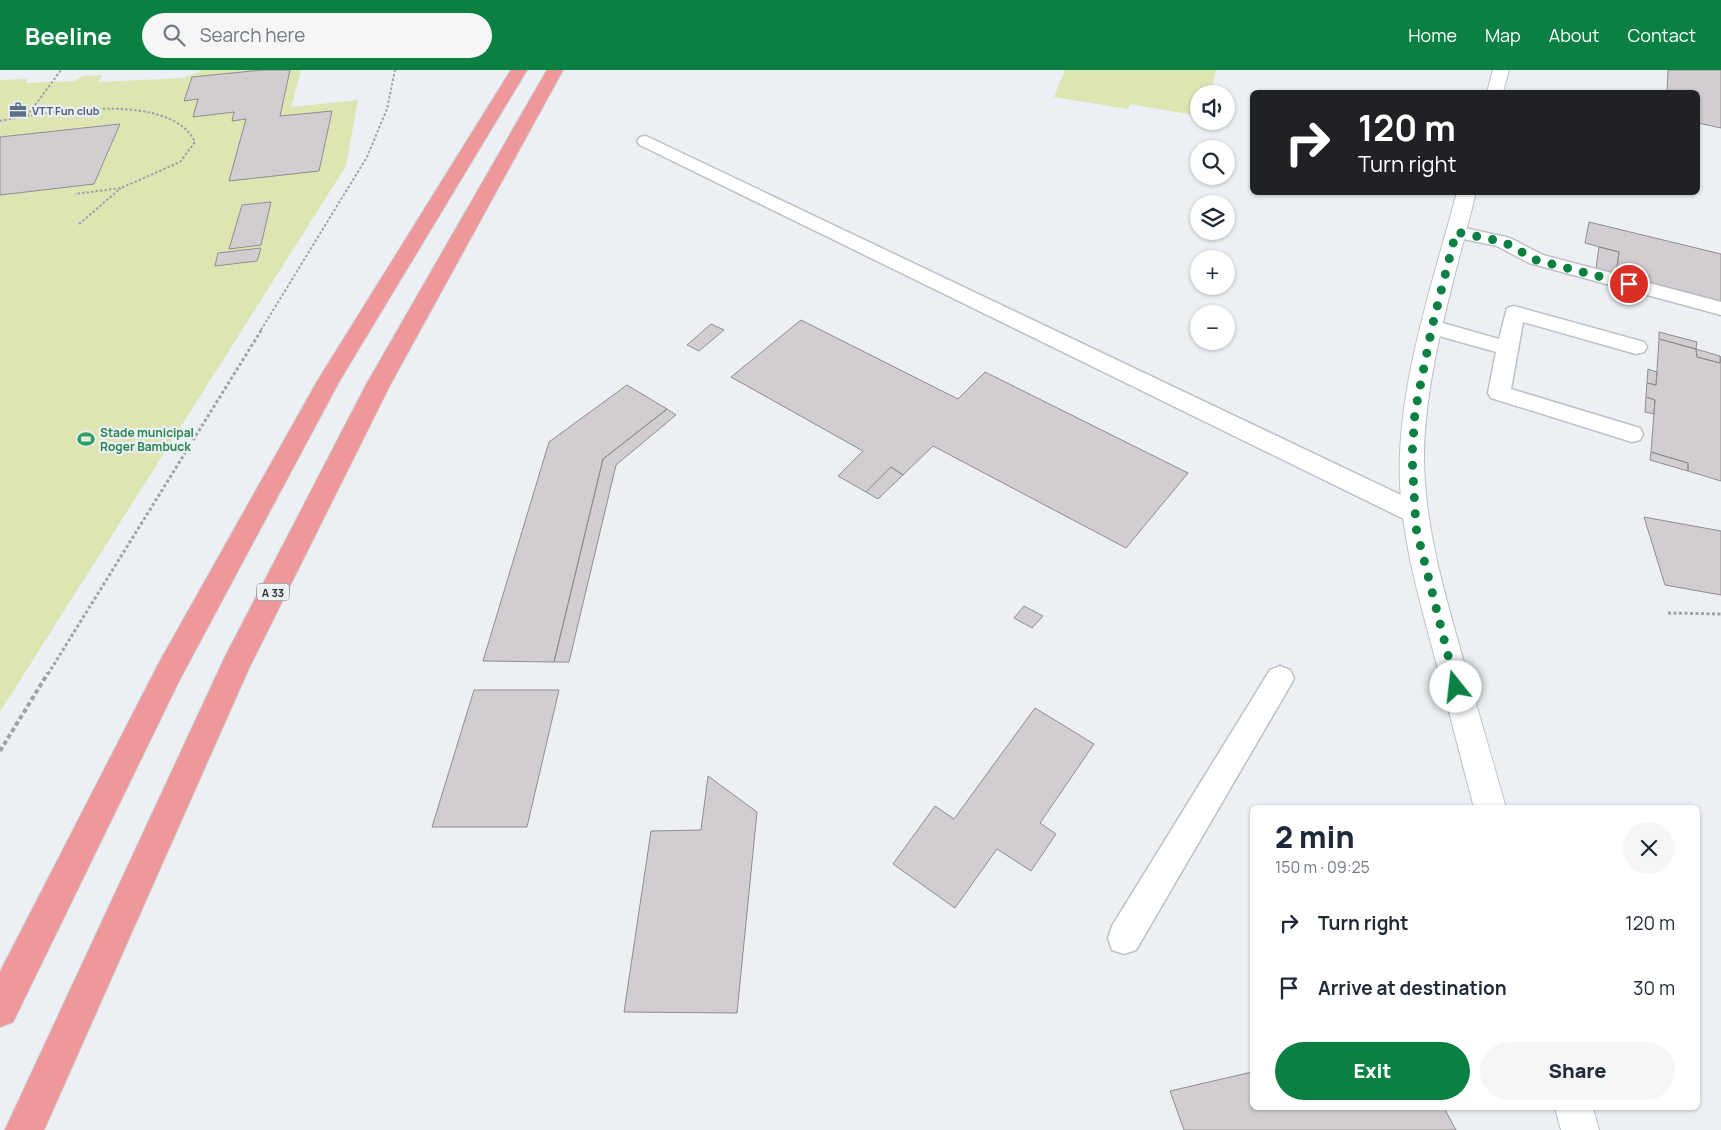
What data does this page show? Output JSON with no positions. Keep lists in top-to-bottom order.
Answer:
{
  "streets": {
    "highway": ["A 33"]
  },
  "places": {
    "office": ["VTT Fun club"],
    "sports": ["Stade municipal Roger Bambuck"]
  },
  "page": {
    "header": "Beeline",
    "search": "Search here",
    "nav": [
      "Home",
      "Map",
      "About",
      "Contact"
    ],
    "map_buttons": ["+", "−"],
    "turn": ["120 m", "Turn right"],
    "heading": ["2 min", "150 m · 09:25"],
    "list": [
      {
        "name": "Turn right",
        "value": "120 m"
      },
      {
        "name": "Arrive at destination",
        "value": "30 m"
      }
    ],
    "buttons": ["Exit", "Share"]
  }
}
